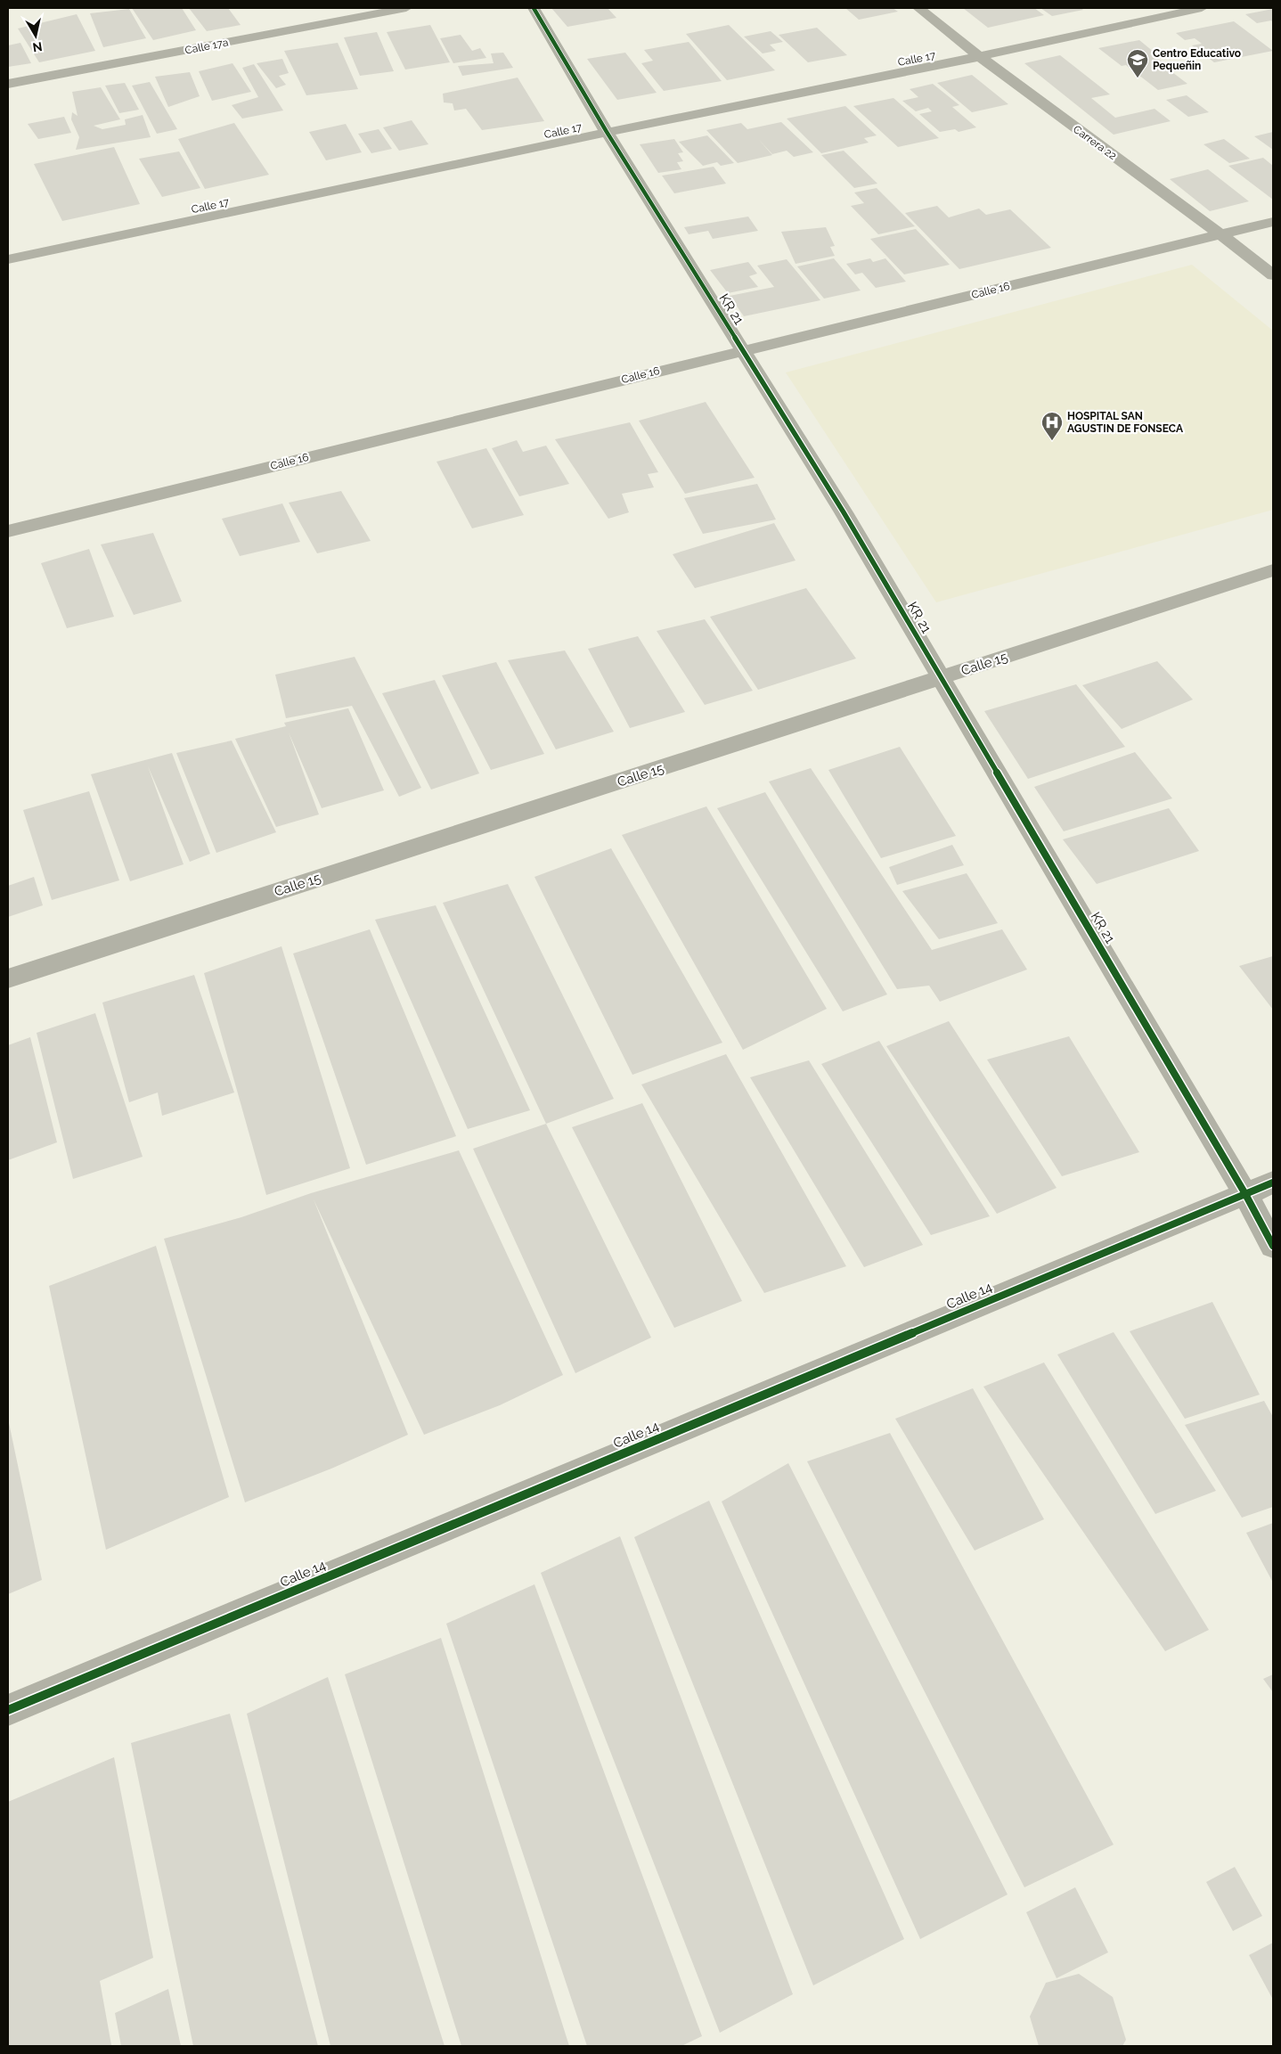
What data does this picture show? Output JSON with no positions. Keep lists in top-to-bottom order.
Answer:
{
  "streets": {
    "street": [
      "Calle 17a",
      "Calle 17",
      "Carrera 22",
      "Calle 16",
      "KR 21",
      "Calle 15",
      "Calle 14"
    ]
  },
  "crossings": [
    ["Calle 17", "Carrera 22"],
    ["Calle 17", "KR 21"],
    ["Carrera 22", "Calle 16"],
    ["Calle 16", "KR 21"],
    ["KR 21", "Calle 15"],
    ["KR 21", "Calle 14"]
  ],
  "places": {
    "school or university": ["Centro Educativo Pequeñin"],
    "hospital": ["HOSPITAL SAN AGUSTIN DE FONSECA"]
  },
  "north": "bottom"
}
